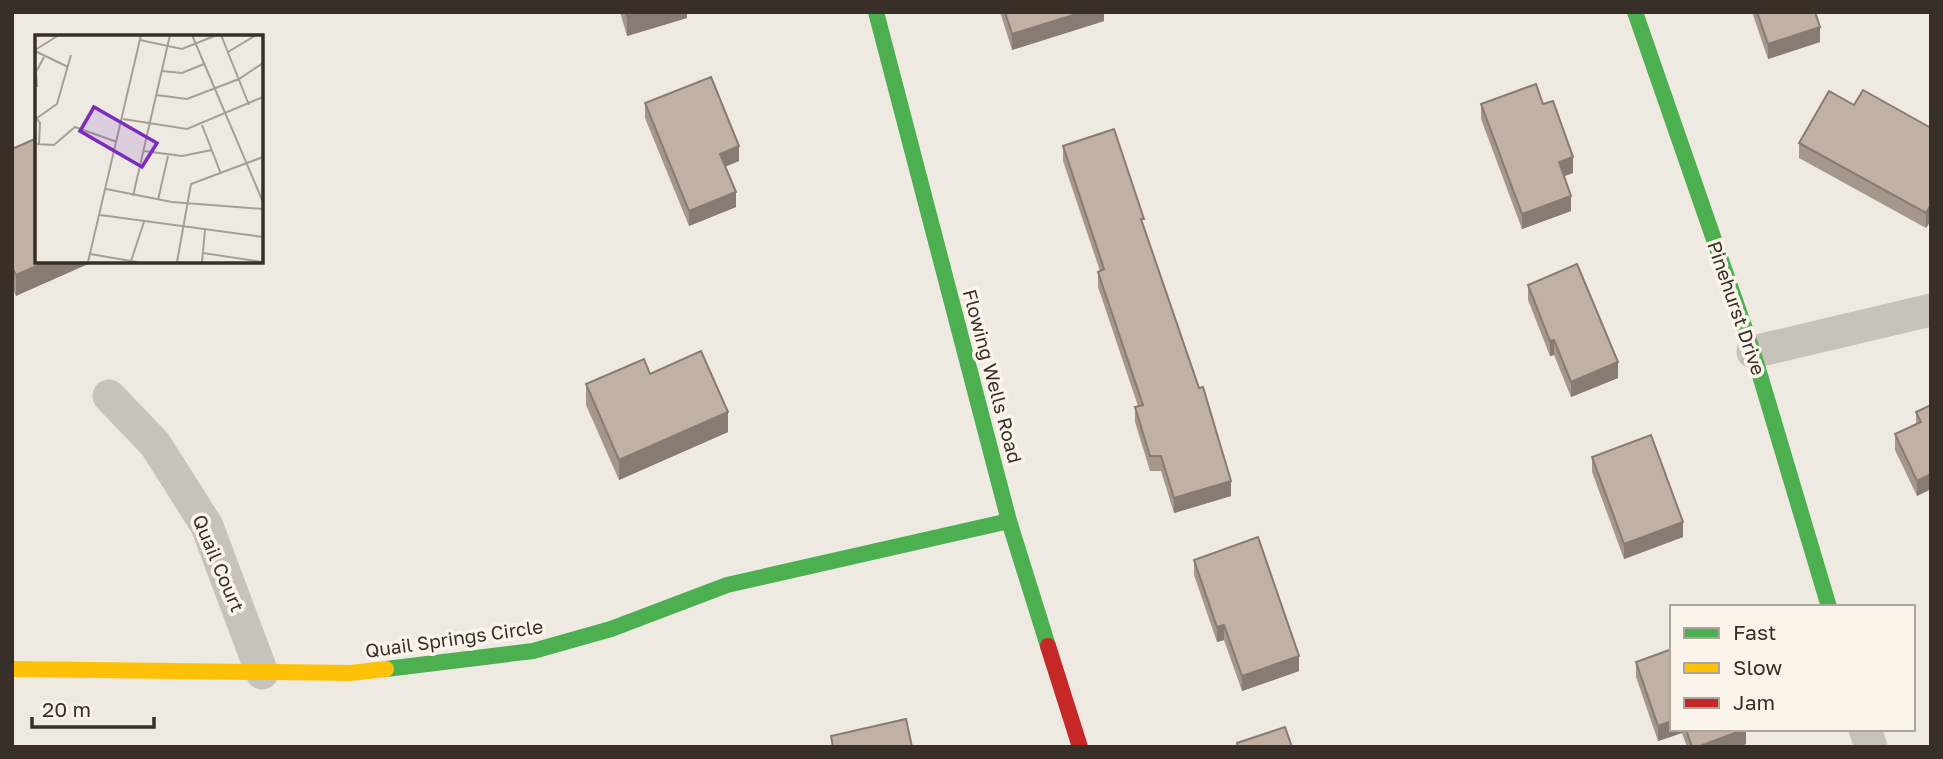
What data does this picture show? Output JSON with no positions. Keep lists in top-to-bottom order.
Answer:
{
  "streets": {
    "street": [
      "Pinehurst Drive",
      "Flowing Wells Road",
      "Quail Court",
      "Quail Springs Circle"
    ]
  },
  "crossings": [
    ["Flowing Wells Road", "Quail Springs Circle"],
    ["Quail Court", "Quail Springs Circle"]
  ],
  "legend": ["Fast", "Slow", "Jam"],
  "scale_bar": "20 m"
}
